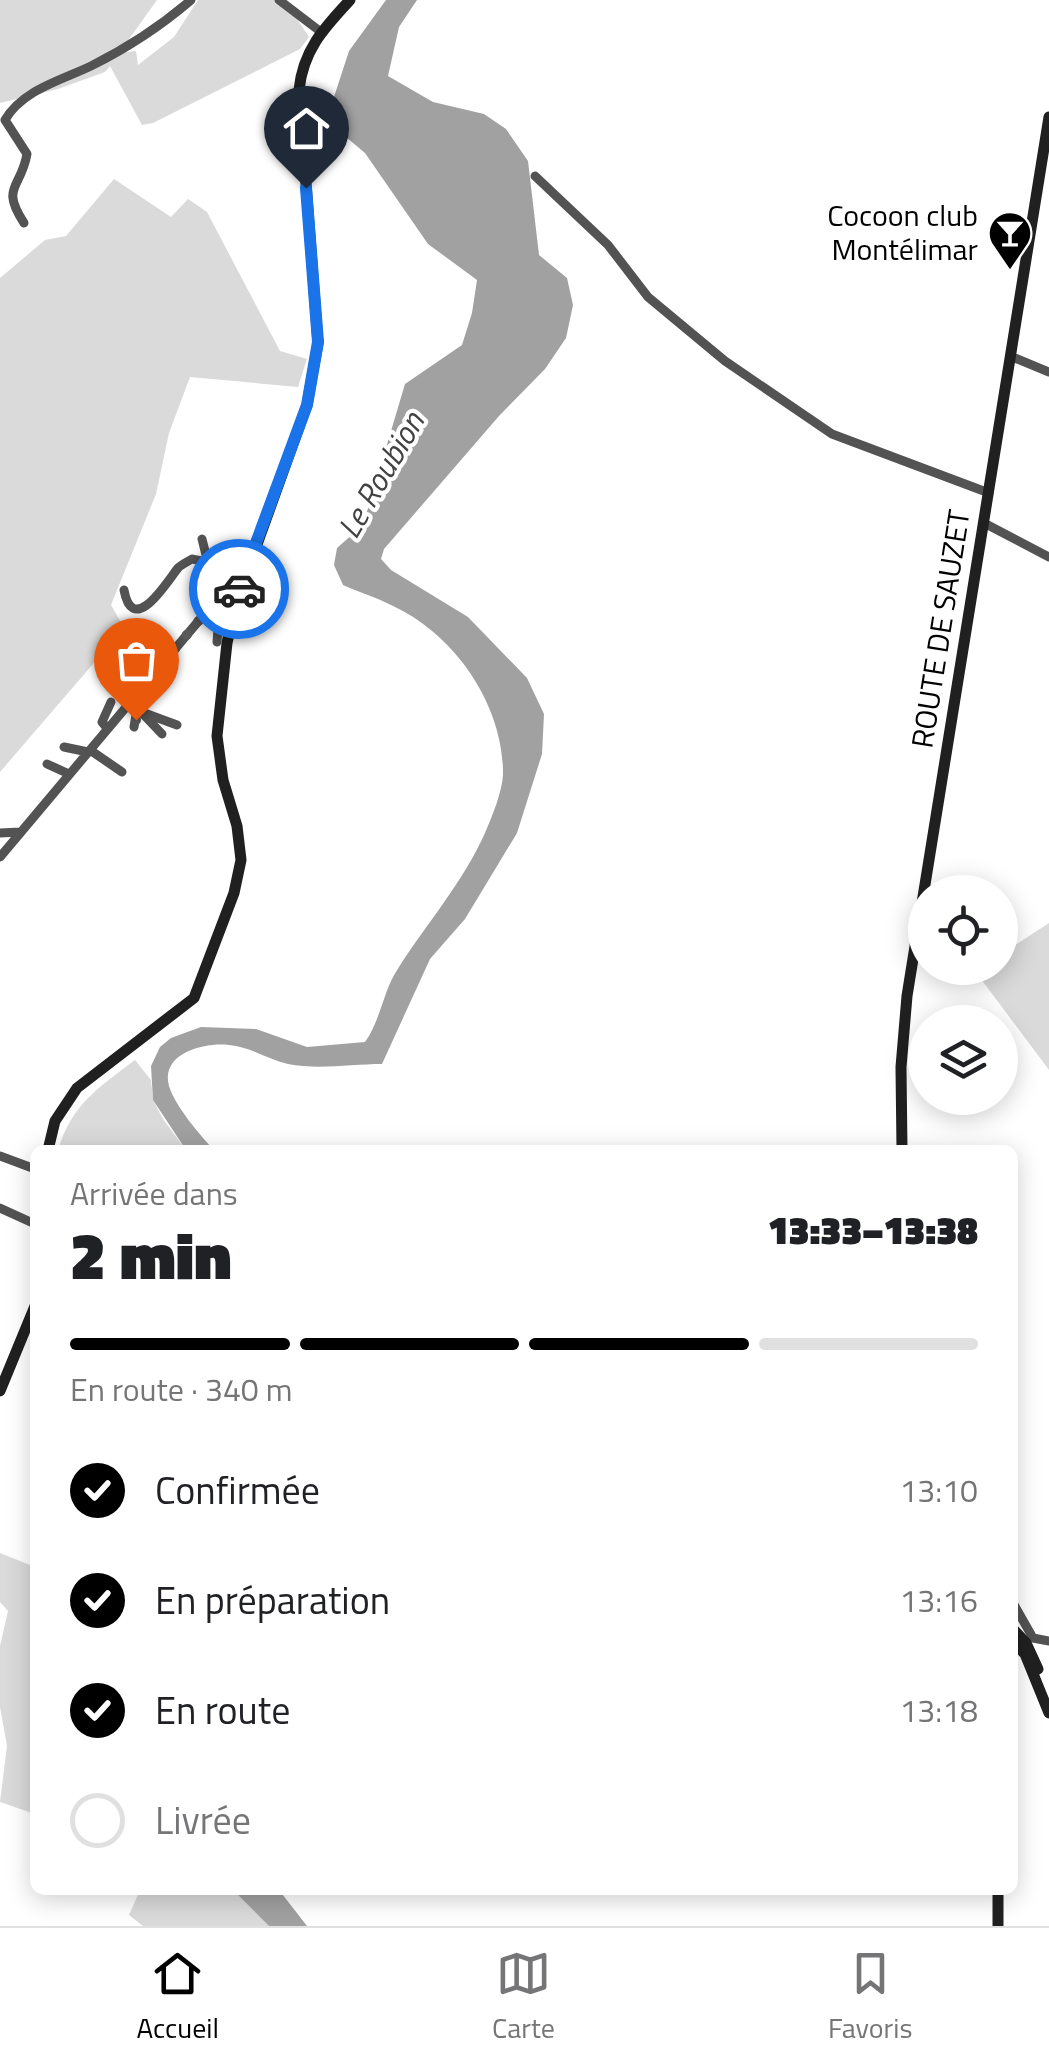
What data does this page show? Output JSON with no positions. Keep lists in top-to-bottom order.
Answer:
{
  "streets": {
    "street": ["ROUTE DE SAUZET"]
  },
  "water": ["Le Roubion"],
  "places": {
    "bar": ["Cocoon club Montélimar"]
  },
  "page": {
    "heading": ["2 min", "Arrivée dans", "13:33–13:38"],
    "bar": "En route · 340 m",
    "list": [
      ["Confirmée", "13:10"],
      ["En préparation", "13:16"],
      ["En route", "13:18"],
      "Livrée"
    ],
    "tabs": ["Accueil", "Carte", "Favoris"]
  }
}
